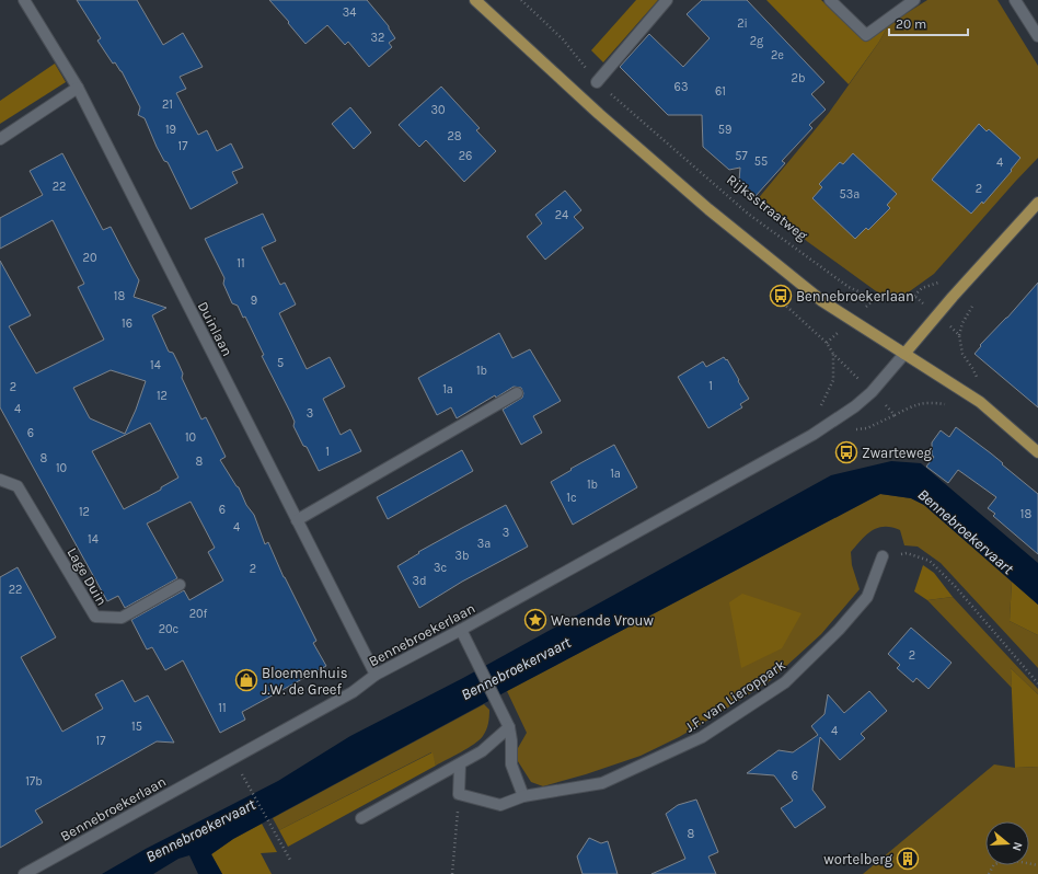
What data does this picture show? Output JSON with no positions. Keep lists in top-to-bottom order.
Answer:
{
  "streets": {
    "street": [
      "Duinlaan",
      "Lage Duin",
      "Bennebroekerlaan",
      "J.F. van Lieroppark"
    ],
    "path": ["Rijksstraatweg"]
  },
  "crossings": [
    ["Duinlaan", "Bennebroekerlaan"]
  ],
  "water": ["Bennebroekervaart"],
  "places": {
    "bus stop": ["Bennebroekerlaan", "Zwarteweg"],
    "place": ["Wenende Vrouw"],
    "shop": ["Bloemenhuis J.W. de Greef"],
    "building": ["wortelberg"]
  },
  "house_numbers": [
    "34",
    "2i",
    "32",
    "2g",
    "2e",
    "2b",
    "63",
    "61",
    "21",
    "30",
    "19",
    "59",
    "28",
    "17",
    "26",
    "57",
    "55",
    "4",
    "22",
    "2",
    "53a",
    "24",
    "20",
    "11",
    "18",
    "9",
    "16",
    "5",
    "14",
    "1b",
    "1",
    "2",
    "1a",
    "12",
    "4",
    "3",
    "6",
    "10",
    "1",
    "8",
    "8",
    "10",
    "1a",
    "1b",
    "1c",
    "6",
    "12",
    "18",
    "4",
    "3",
    "14",
    "3a",
    "3b",
    "3c",
    "2",
    "3d",
    "22",
    "20f",
    "20c",
    "2",
    "11",
    "15",
    "4",
    "17",
    "6",
    "17b",
    "8"
  ],
  "scale_bar": "20 m",
  "north": "right"
}
